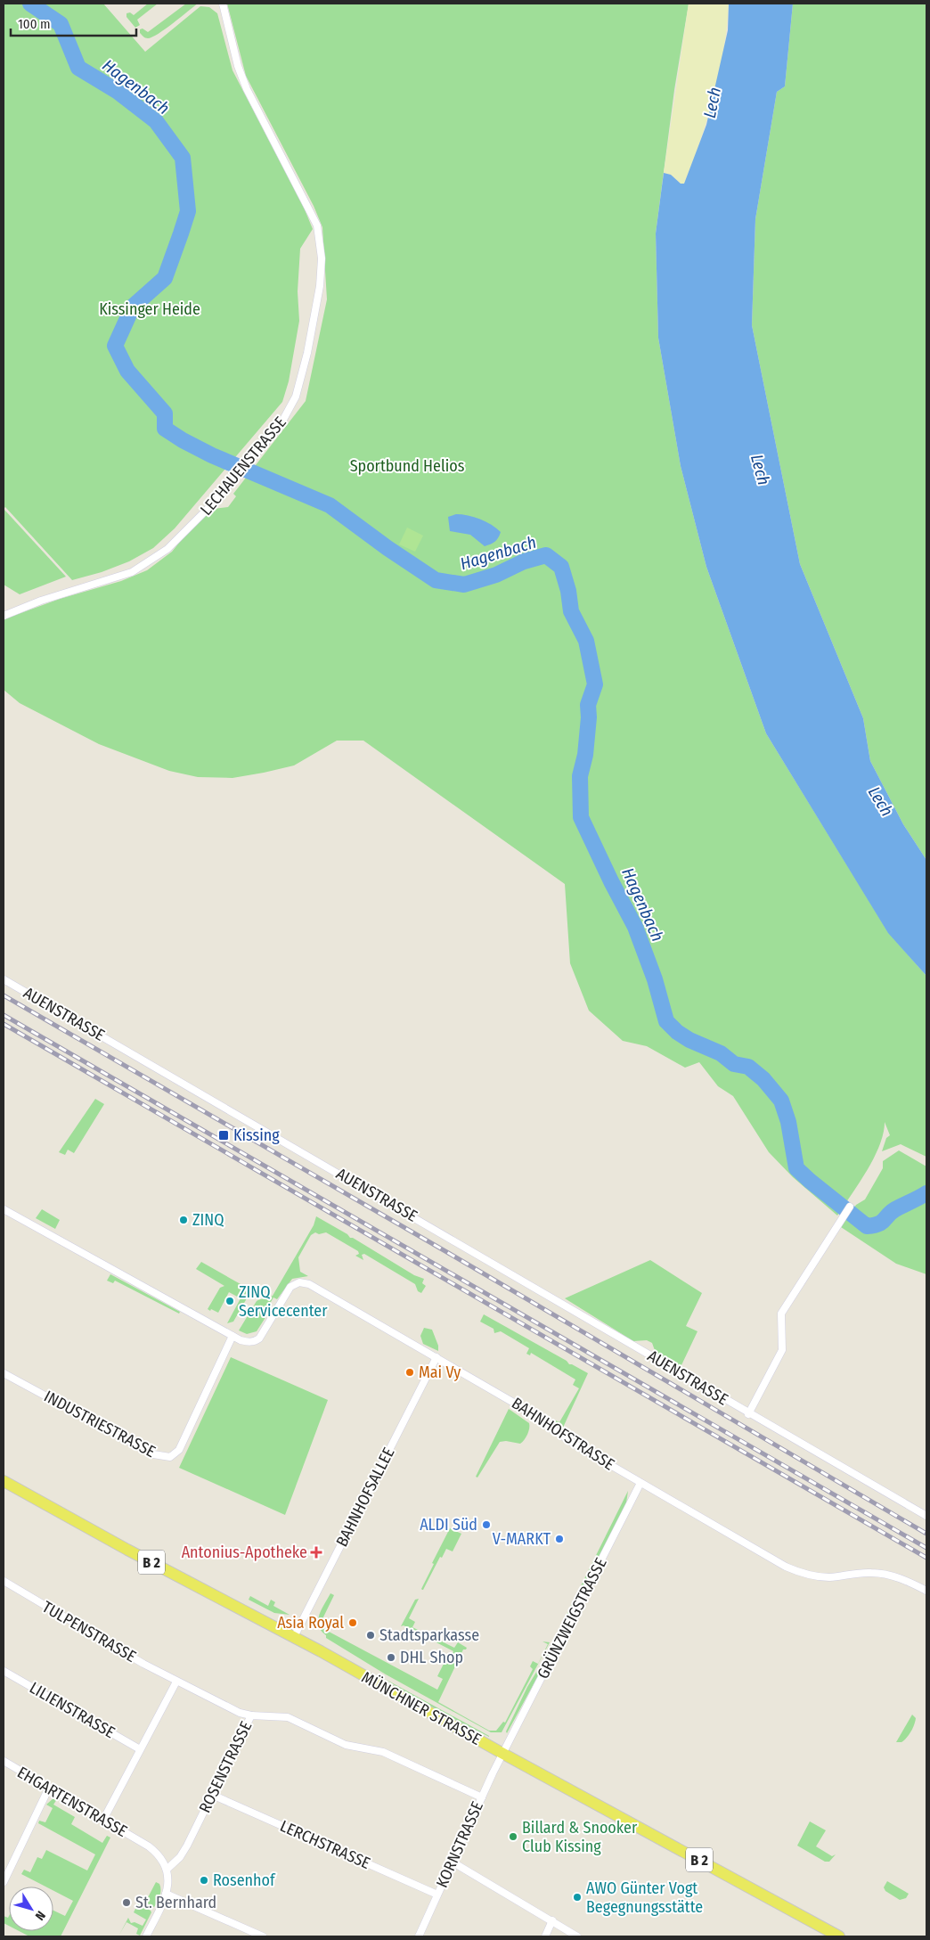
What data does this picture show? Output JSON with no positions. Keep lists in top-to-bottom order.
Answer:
{
  "streets": {
    "main road": ["B 2", "MÜNCHNER STRASSE"],
    "street": [
      "LECHAUENSTRASSE",
      "AUENSTRASSE",
      "INDUSTRIESTRASSE",
      "BAHNHOFSTRASSE",
      "BAHNHOFSALLEE",
      "GRÜNZWEIGSTRASSE",
      "TULPENSTRASSE",
      "LILIENSTRASSE",
      "ROSENSTRASSE",
      "EHGARTENSTRASSE",
      "LERCHSTRASSE",
      "KORNSTRASSE"
    ]
  },
  "crossings": [
    ["INDUSTRIESTRASSE", "BAHNHOFSTRASSE"],
    ["BAHNHOFSTRASSE", "BAHNHOFSALLEE"],
    ["BAHNHOFSTRASSE", "GRÜNZWEIGSTRASSE"],
    ["BAHNHOFSALLEE", "MÜNCHNER STRASSE"],
    ["GRÜNZWEIGSTRASSE", "MÜNCHNER STRASSE"],
    ["GRÜNZWEIGSTRASSE", "KORNSTRASSE"],
    ["TULPENSTRASSE", "ROSENSTRASSE"],
    ["MÜNCHNER STRASSE", "KORNSTRASSE"],
    ["ROSENSTRASSE", "EHGARTENSTRASSE"],
    ["ROSENSTRASSE", "LERCHSTRASSE"],
    ["ROSENSTRASSE", "KORNSTRASSE"],
    ["LERCHSTRASSE", "KORNSTRASSE"]
  ],
  "water": ["Hagenbach", "Lech"],
  "parks": ["Kissinger Heide", "Sportbund Helios"],
  "places": {
    "transit": ["Kissing"],
    "other": [
      "ZINQ",
      "ZINQ Servicecenter",
      "Mai Vy",
      "ALDI Süd",
      "V-MARKT",
      "Asia Royal",
      "Stadtsparkasse",
      "DHL Shop",
      "Billard & Snooker Club Kissing",
      "Rosenhof",
      "AWO Günter Vogt Begegnungsstätte",
      "St. Bernhard"
    ],
    "health": ["Antonius-Apotheke"]
  },
  "scale_bar": "100 m",
  "north": "bottom right"
}
